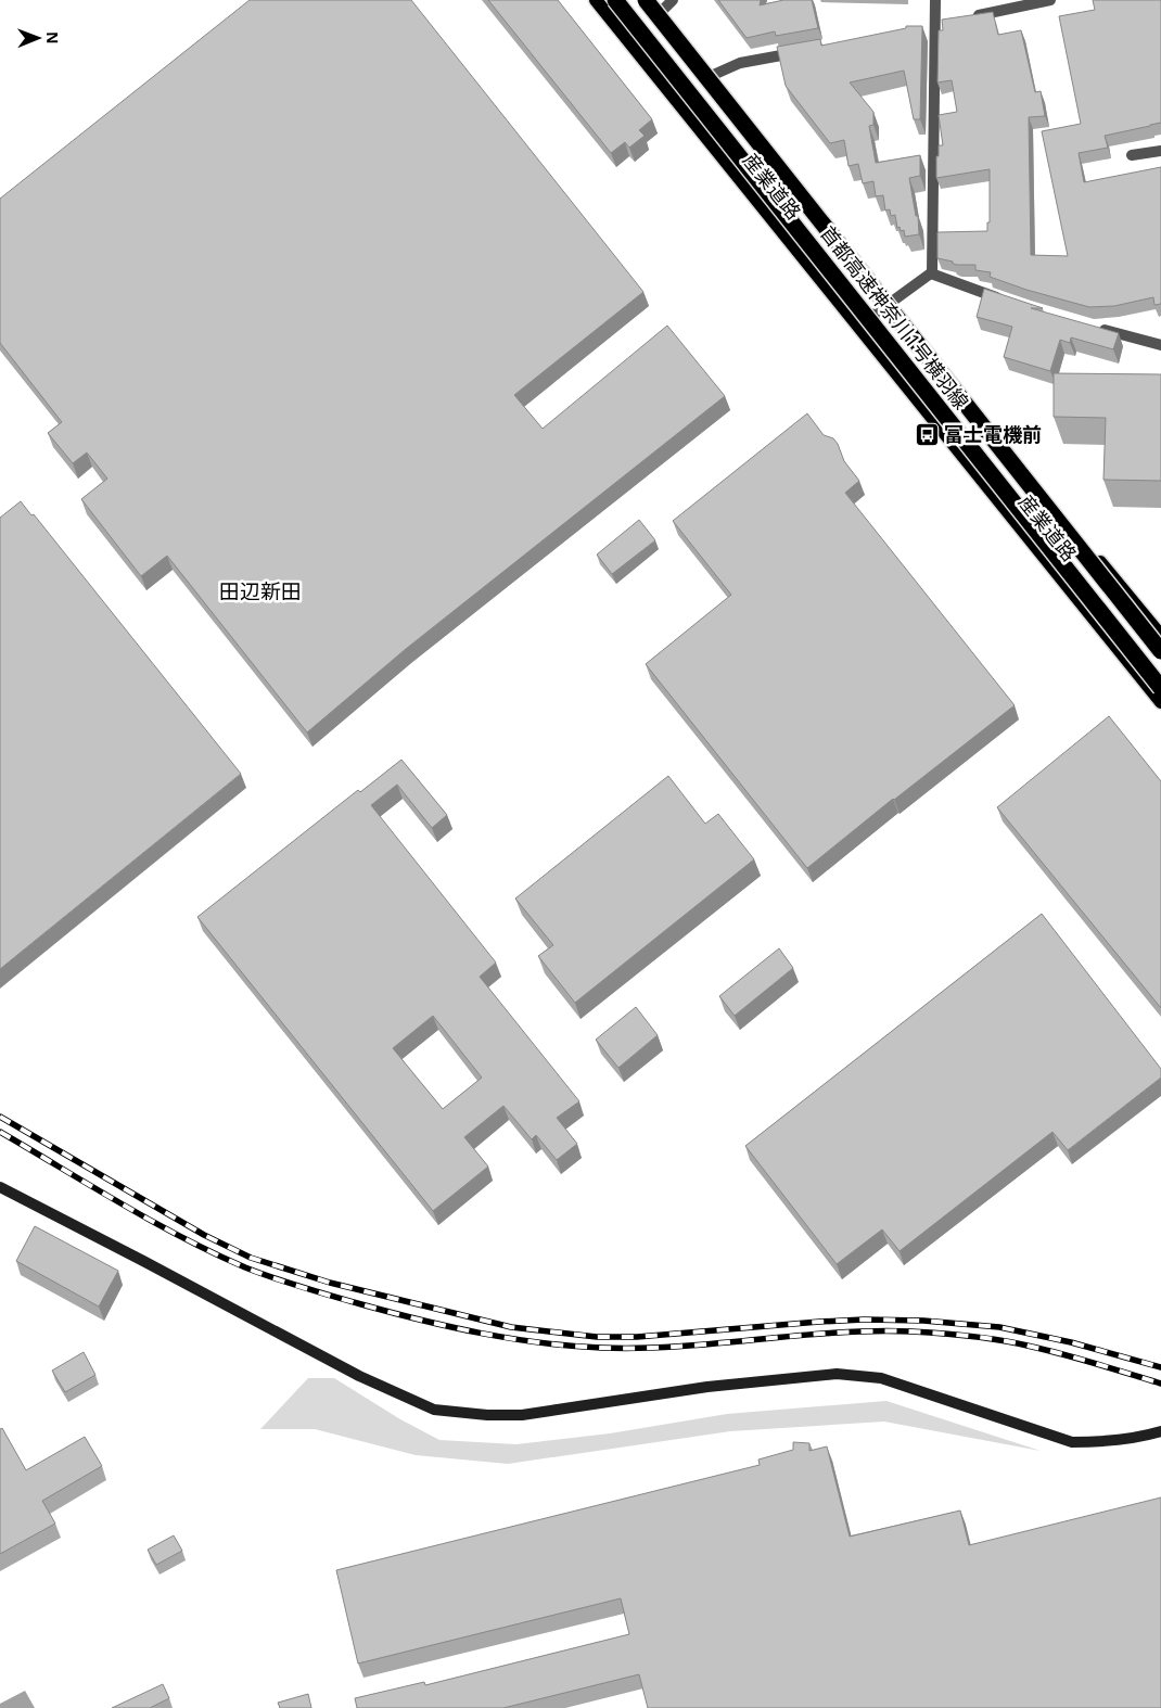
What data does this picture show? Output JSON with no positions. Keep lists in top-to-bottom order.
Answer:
{
  "streets": {
    "highway": ["首都高速神奈川1号横羽線"],
    "main road": ["産業道路"]
  },
  "districts": ["田辺新田"],
  "places": {
    "bus stop": ["富士電機前"]
  },
  "north": "right"
}
